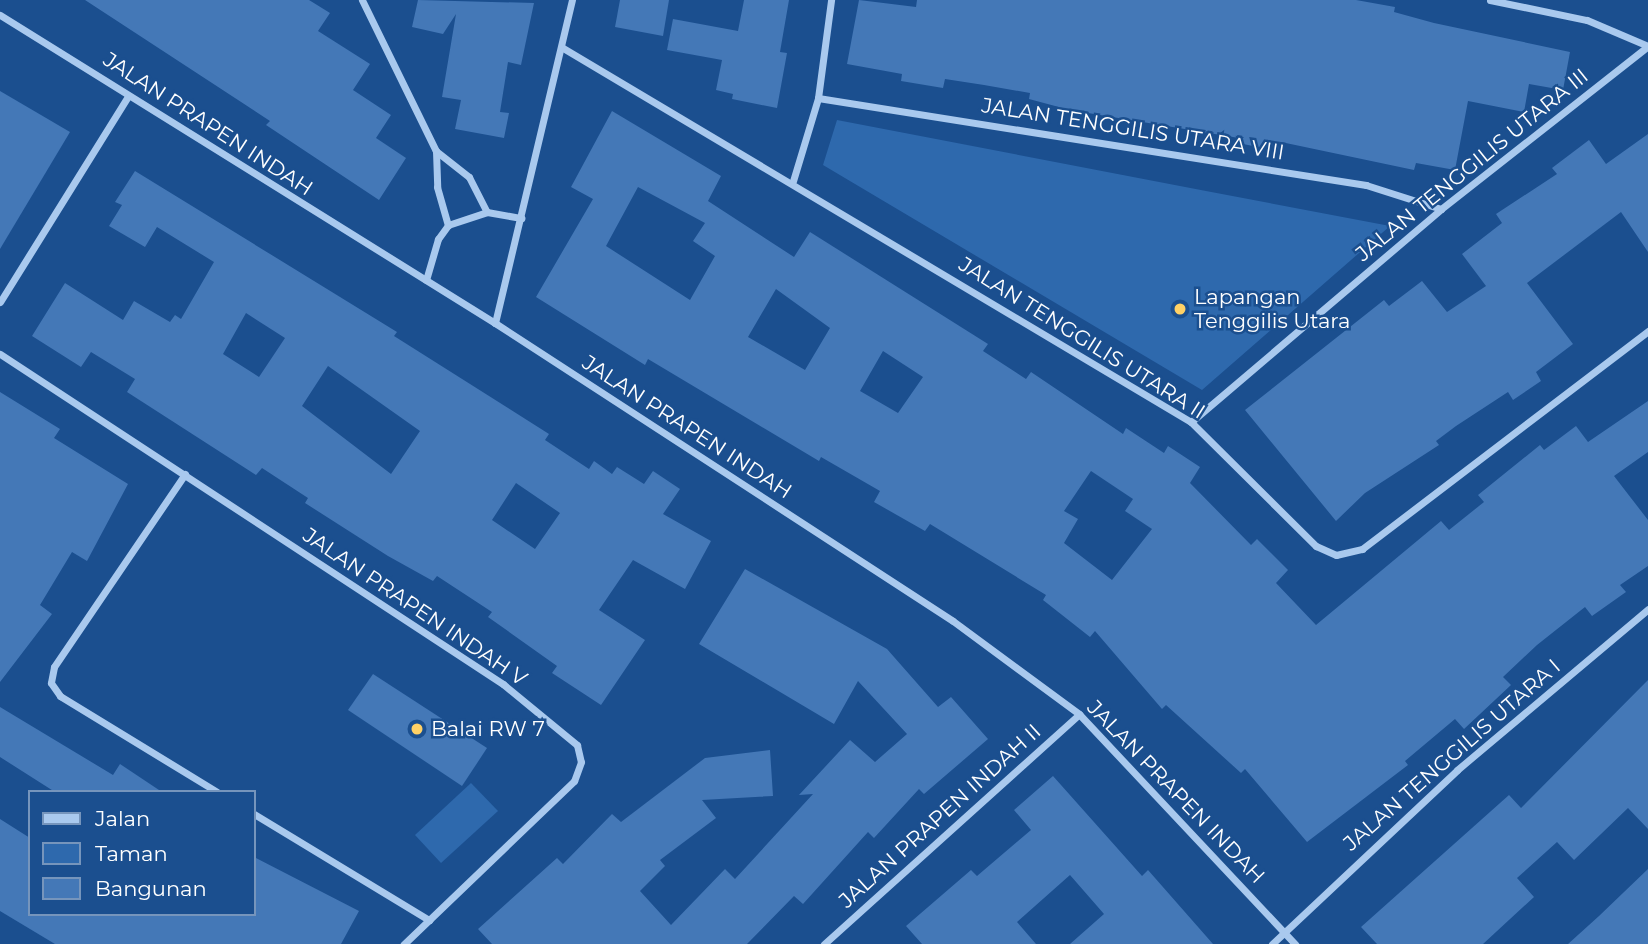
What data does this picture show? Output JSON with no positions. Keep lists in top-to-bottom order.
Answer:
{
  "streets": {
    "street": [
      "JALAN PRAPEN INDAH",
      "JALAN TENGGILIS UTARA VIII",
      "JALAN TENGGILIS UTARA III",
      "JALAN TENGGILIS UTARA II",
      "JALAN PRAPEN INDAH V",
      "JALAN TENGGILIS UTARA I",
      "JALAN PRAPEN INDAH II"
    ]
  },
  "crossings": [
    ["JALAN PRAPEN INDAH", "JALAN TENGGILIS UTARA I"],
    ["JALAN PRAPEN INDAH", "JALAN PRAPEN INDAH II"],
    ["JALAN TENGGILIS UTARA VIII", "JALAN TENGGILIS UTARA III"],
    ["JALAN TENGGILIS UTARA III", "JALAN TENGGILIS UTARA II"]
  ],
  "places": ["Lapangan Tenggilis Utara", "Balai RW 7"],
  "legend": ["Jalan", "Taman", "Bangunan"]
}
